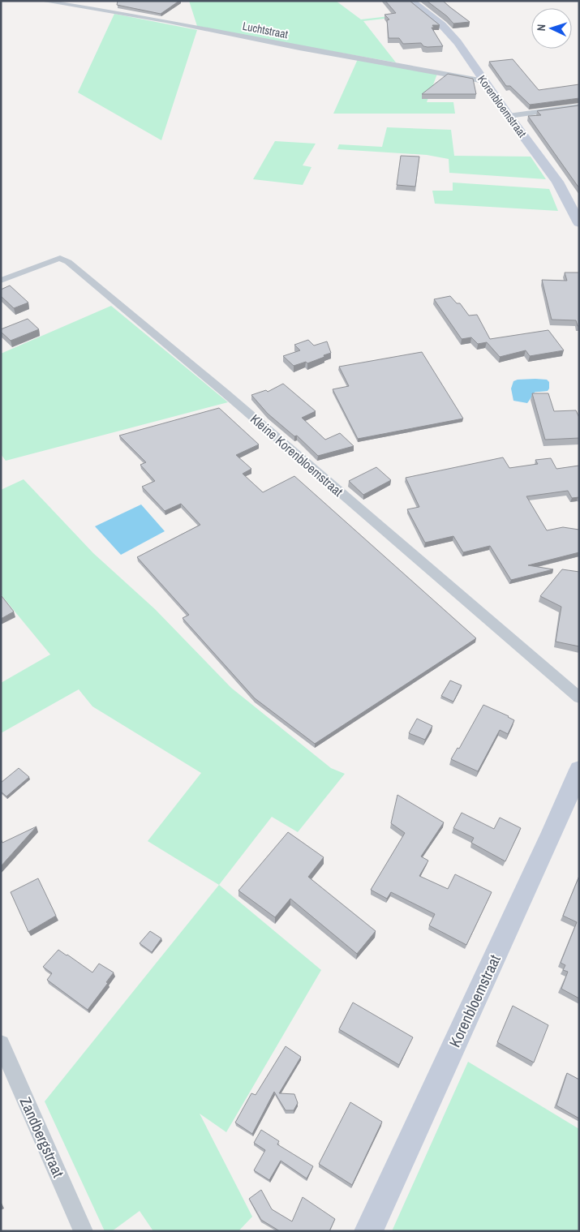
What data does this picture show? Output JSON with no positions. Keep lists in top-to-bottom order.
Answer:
{
  "streets": {
    "street": [
      "Luchtstraat",
      "Korenbloemstraat",
      "Kleine Korenbloemstraat",
      "Zandbergstraat"
    ]
  },
  "crossings": [
    ["Luchtstraat", "Korenbloemstraat"]
  ],
  "north": "left"
}
